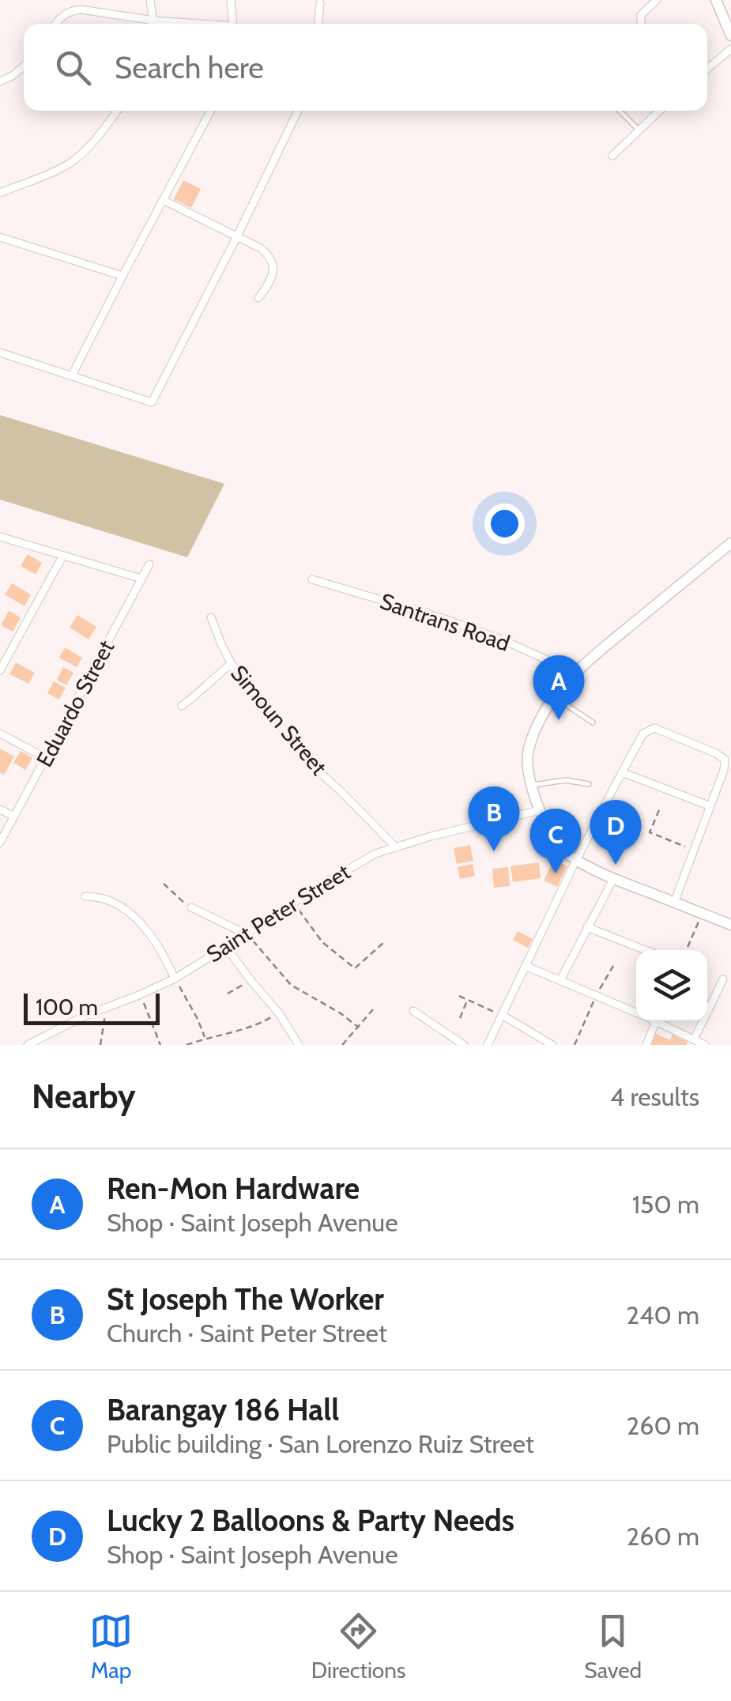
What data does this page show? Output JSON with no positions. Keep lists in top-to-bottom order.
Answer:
{
  "streets": {
    "street": [
      "Santrans Road",
      "Eduardo Street",
      "Simoun Street",
      "Saint Peter Street"
    ]
  },
  "crossings": [
    ["Simoun Street", "Saint Peter Street"]
  ],
  "scale_bar": "100 m",
  "page": {
    "search": "Search here",
    "pins": [
      "A",
      "B",
      "D",
      "C"
    ],
    "scale": "100 m",
    "heading": ["Nearby", "4 results"],
    "list": [
      {
        "mark": "A",
        "name": "Ren-Mon Hardware",
        "note": "Shop · Saint Joseph Avenue",
        "value": "150 m"
      },
      {
        "mark": "B",
        "name": "St Joseph The Worker",
        "note": "Church · Saint Peter Street",
        "value": "240 m"
      },
      {
        "mark": "C",
        "name": "Barangay 186 Hall",
        "note": "Public building · San Lorenzo Ruiz Street",
        "value": "260 m"
      },
      {
        "mark": "D",
        "name": "Lucky 2 Balloons & Party Needs",
        "note": "Shop · Saint Joseph Avenue",
        "value": "260 m"
      }
    ],
    "nav": ["Map", "Directions", "Saved"]
  }
}
